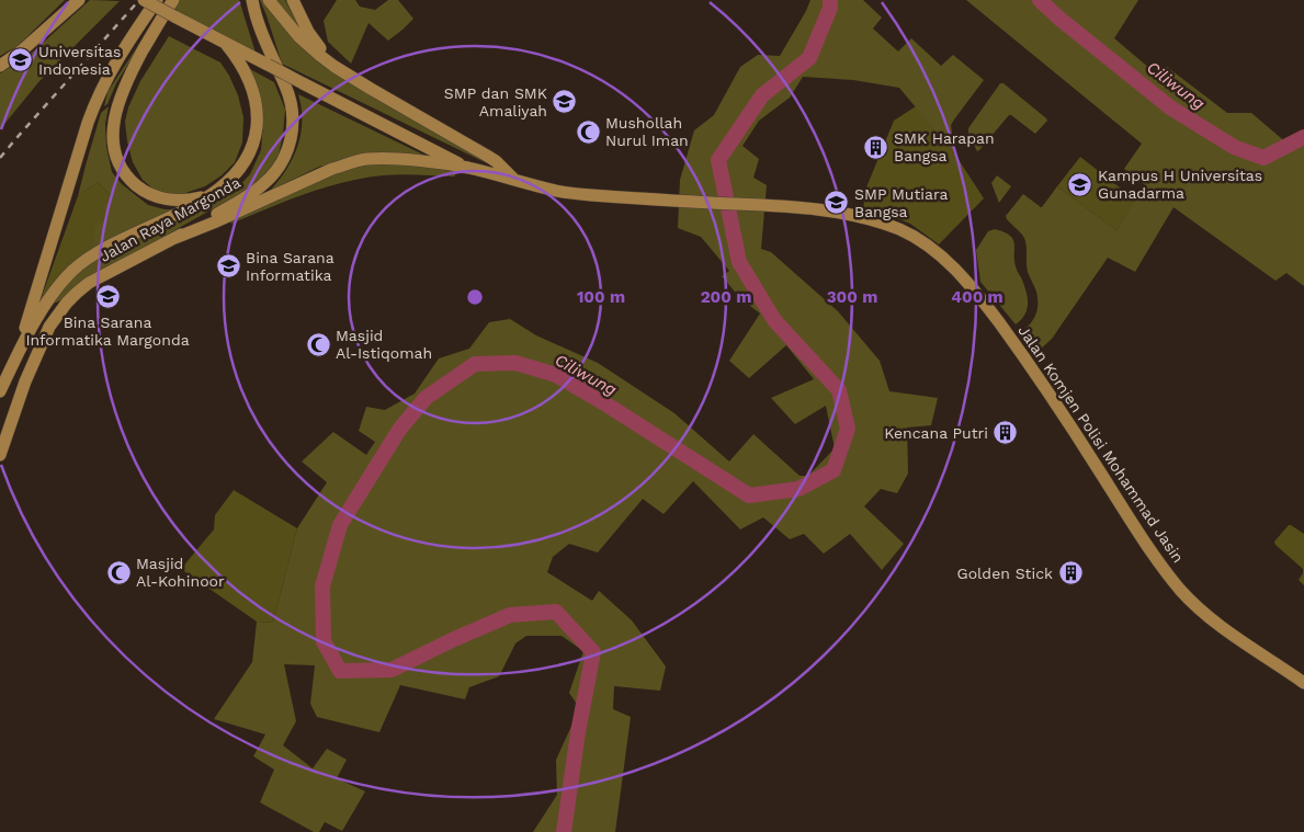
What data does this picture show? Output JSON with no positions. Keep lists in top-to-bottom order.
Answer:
{
  "streets": {
    "main road": ["Jalan Raya Margonda", "Jalan Komjen Polisi Mohammad Jasin"]
  },
  "water": ["Ciliwung"],
  "places": {
    "school or university": [
      "Universitas Indonesia",
      "SMP dan SMK Amaliyah",
      "Kampus H Universitas Gunadarma",
      "SMP Mutiara Bangsa",
      "Bina Sarana Informatika",
      "Bina Sarana Informatika Margonda"
    ],
    "mosque": ["Mushollah Nurul Iman", "Masjid Al-Istiqomah", "Masjid Al-Kohinoor"],
    "building": ["SMK Harapan Bangsa", "Kencana Putri", "Golden Stick"]
  },
  "rings": [
    "100 m",
    "200 m",
    "300 m",
    "400 m"
  ]
}
